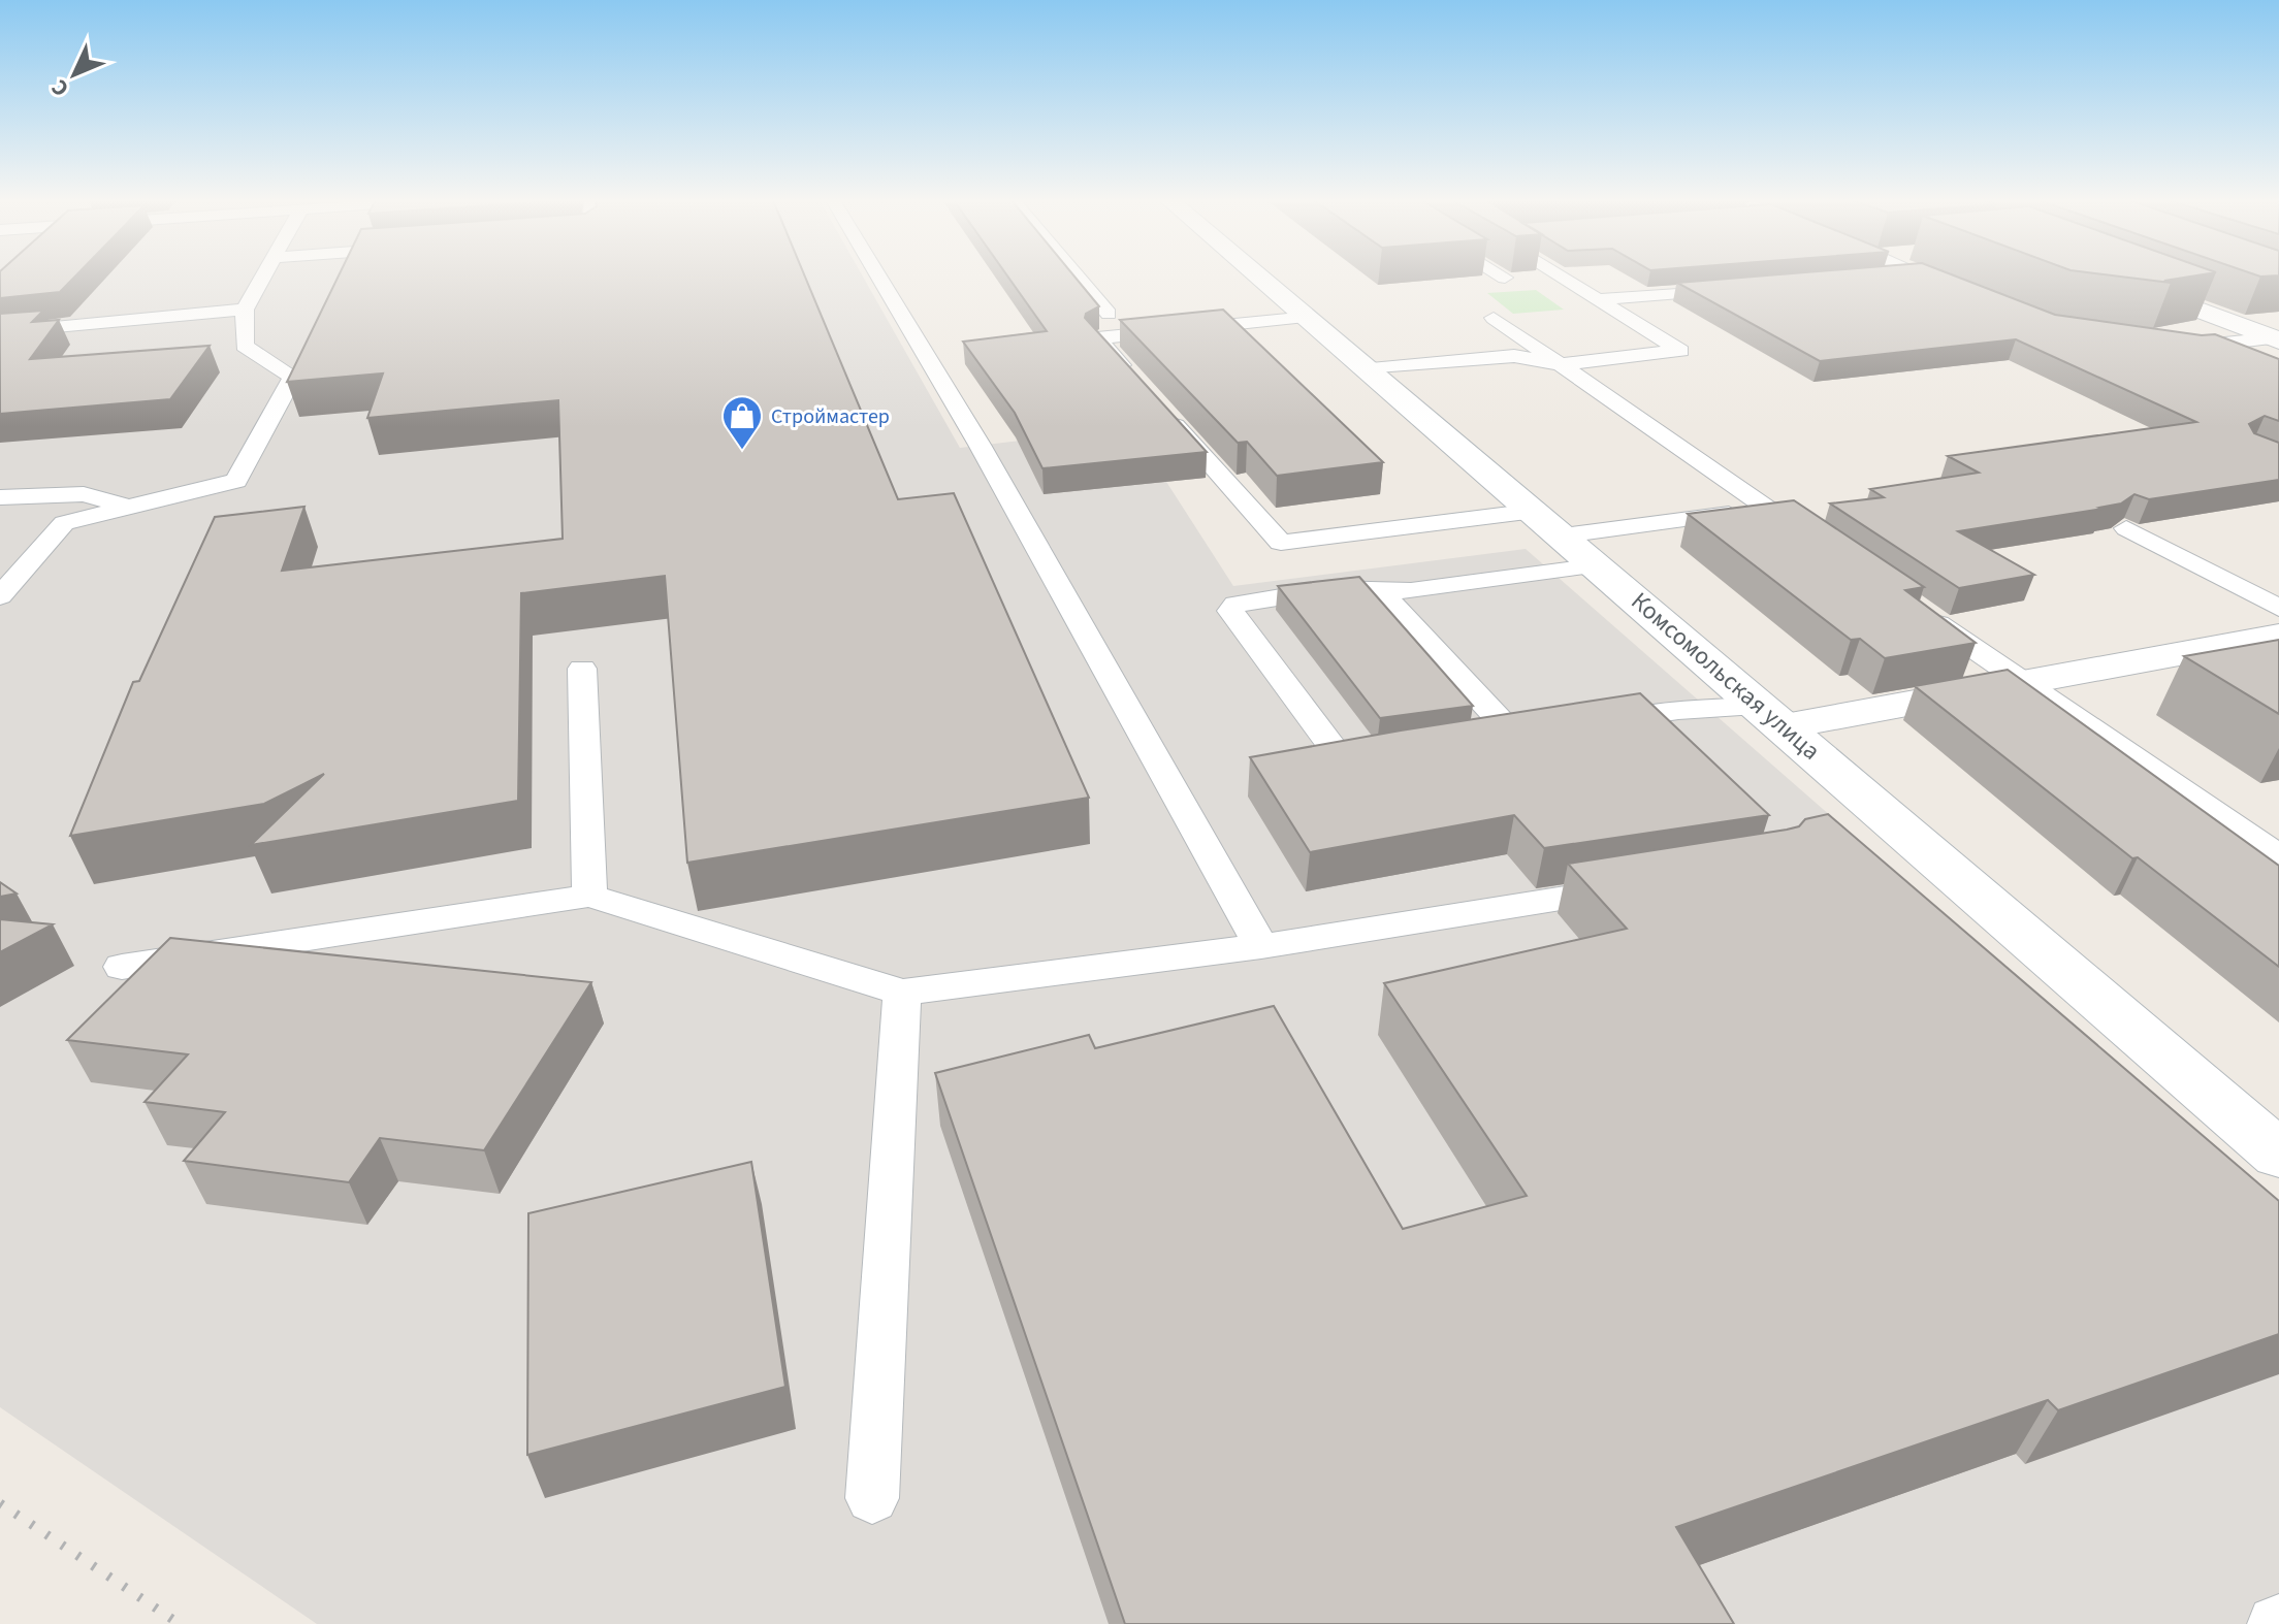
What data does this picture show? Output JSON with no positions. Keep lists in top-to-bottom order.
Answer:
{
  "streets": {
    "street": ["Комсомольская улица"]
  },
  "places": {
    "shop": ["Строймастер"]
  },
  "north": "bottom left"
}
